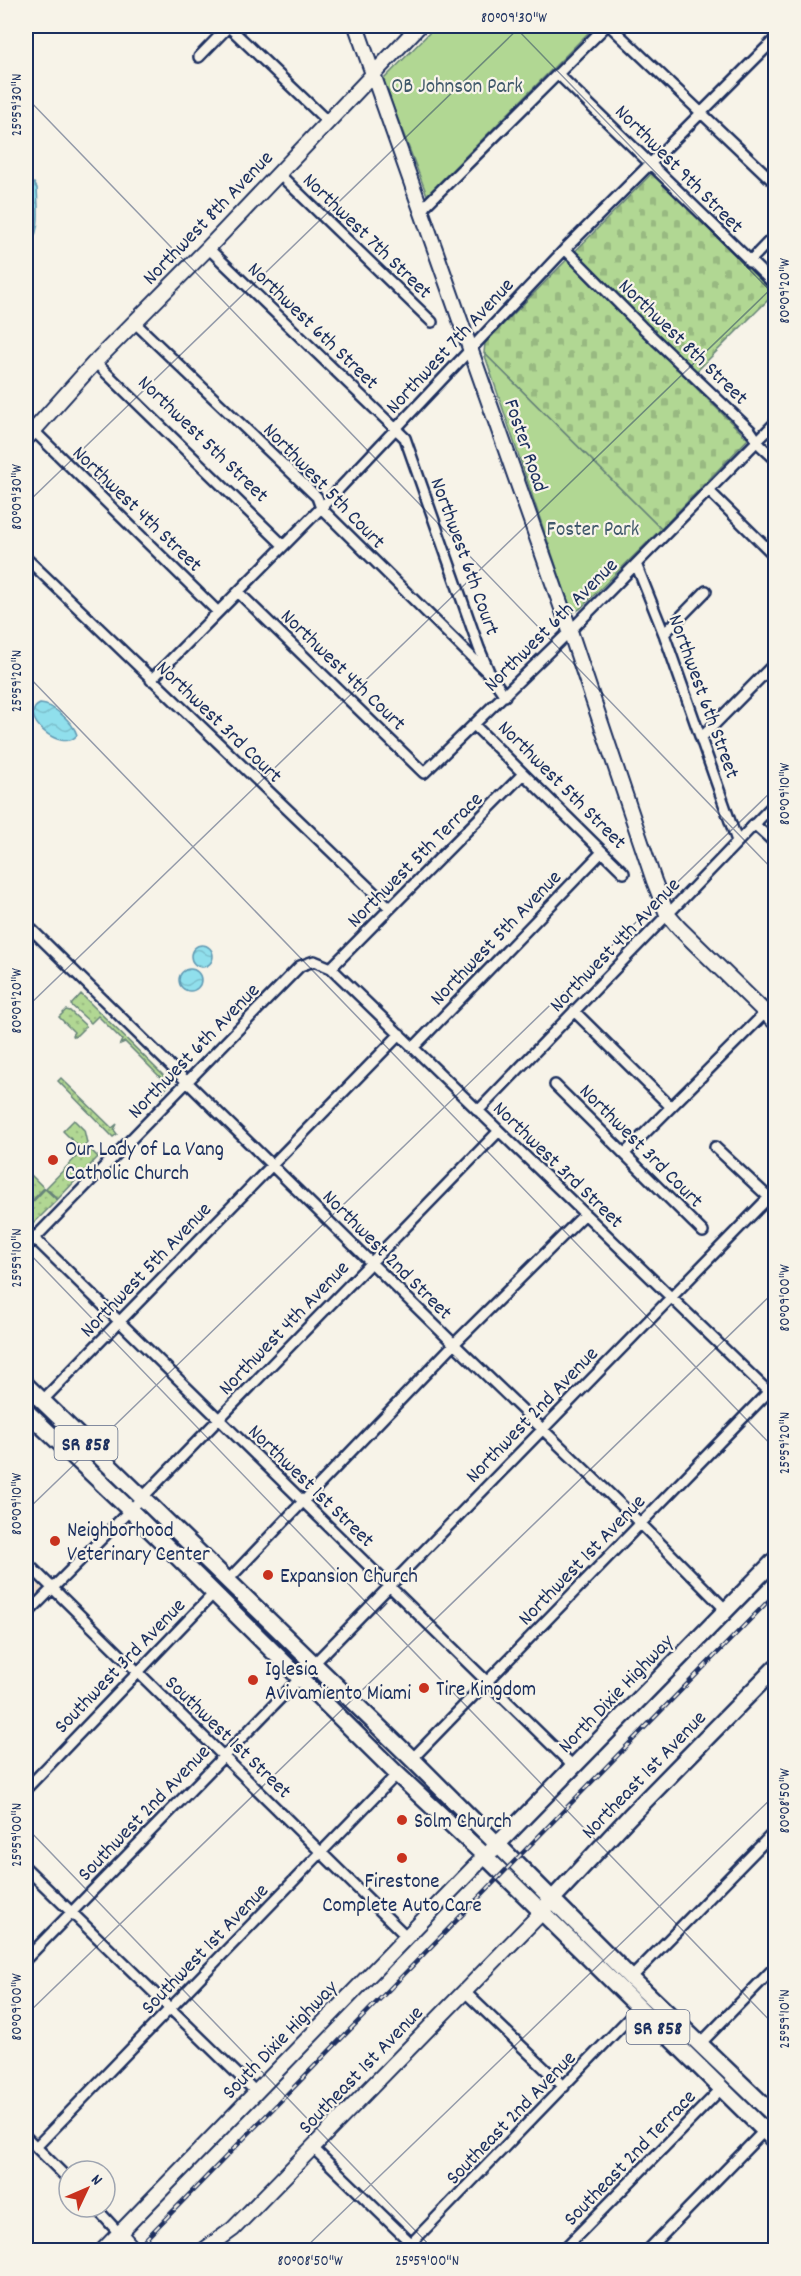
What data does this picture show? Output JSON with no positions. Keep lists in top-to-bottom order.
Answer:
{
  "streets": {
    "main road": ["SR 858", "North Dixie Highway", "Northeast 1st Avenue"],
    "street": [
      "Northwest 9th Street",
      "Northwest 8th Avenue",
      "Northwest 7th Street",
      "Northwest 6th Street",
      "Northwest 8th Street",
      "Northwest 7th Avenue",
      "Northwest 5th Street",
      "Foster Road",
      "Northwest 5th Court",
      "Northwest 4th Street",
      "Northwest 6th Court",
      "Northwest 6th Avenue",
      "Northwest 4th Court",
      "Northwest 3rd Court",
      "Northwest 5th Terrace",
      "Northwest 5th Avenue",
      "Northwest 4th Avenue",
      "Northwest 3rd Street",
      "Northwest 2nd Street",
      "Northwest 2nd Avenue",
      "Northwest 1st Street",
      "Northwest 1st Avenue",
      "Southwest 3rd Avenue",
      "Southwest 1st Street",
      "Southwest 2nd Avenue",
      "Southwest 1st Avenue",
      "South Dixie Highway",
      "Southeast 1st Avenue",
      "Southeast 2nd Avenue",
      "Southeast 2nd Terrace"
    ]
  },
  "crossings": [
    ["Northwest 9th Street", "Northwest 7th Avenue"],
    ["Northwest 8th Avenue", "Northwest 7th Street"],
    ["Northwest 8th Avenue", "Northwest 6th Street"],
    ["Northwest 8th Avenue", "Northwest 5th Street"],
    ["Northwest 8th Avenue", "Foster Road"],
    ["Northwest 8th Avenue", "Northwest 5th Court"],
    ["Northwest 8th Avenue", "Northwest 4th Street"],
    ["Northwest 6th Street", "Northwest 7th Avenue"],
    ["Northwest 6th Street", "Northwest 6th Court"],
    ["Northwest 6th Street", "Northwest 6th Avenue"],
    ["Northwest 6th Street", "Northwest 4th Avenue"],
    ["Northwest 8th Street", "Northwest 7th Avenue"],
    ["Northwest 8th Street", "Northwest 6th Avenue"],
    ["Northwest 7th Avenue", "Northwest 5th Street"],
    ["Northwest 7th Avenue", "Foster Road"],
    ["Northwest 7th Avenue", "Northwest 5th Court"],
    ["Northwest 7th Avenue", "Northwest 4th Street"],
    ["Northwest 7th Avenue", "Northwest 6th Court"],
    ["Northwest 7th Avenue", "Northwest 4th Court"],
    ["Northwest 7th Avenue", "Northwest 3rd Court"],
    ["Northwest 5th Street", "Northwest 6th Avenue"],
    ["Northwest 5th Street", "Northwest 5th Terrace"],
    ["Northwest 5th Street", "Northwest 5th Avenue"],
    ["Foster Road", "Northwest 6th Avenue"],
    ["Foster Road", "Northwest 4th Avenue"],
    ["Northwest 5th Court", "Northwest 6th Court"],
    ["Northwest 6th Court", "Northwest 6th Avenue"],
    ["Northwest 6th Avenue", "Northwest 4th Court"],
    ["Northwest 6th Avenue", "Northwest 3rd Street"],
    ["Northwest 6th Avenue", "Northwest 2nd Street"],
    ["Northwest 6th Avenue", "Northwest 1st Street"],
    ["Northwest 3rd Court", "Northwest 5th Terrace"],
    ["Northwest 5th Terrace", "Northwest 3rd Street"],
    ["Northwest 5th Avenue", "Northwest 3rd Street"],
    ["Northwest 5th Avenue", "Northwest 2nd Street"],
    ["Northwest 5th Avenue", "SR 858"],
    ["Northwest 5th Avenue", "Northwest 1st Street"],
    ["Northwest 4th Avenue", "Northwest 3rd Street"],
    ["Northwest 4th Avenue", "Northwest 2nd Street"],
    ["Northwest 4th Avenue", "SR 858"],
    ["Northwest 4th Avenue", "Northwest 1st Street"],
    ["Northwest 4th Avenue", "Southwest 1st Street"],
    ["Northwest 3rd Street", "Northwest 2nd Avenue"],
    ["Northwest 3rd Street", "Northwest 1st Avenue"],
    ["Northwest 2nd Street", "Northwest 2nd Avenue"],
    ["Northwest 2nd Street", "Northwest 1st Avenue"],
    ["Northwest 2nd Street", "North Dixie Highway"],
    ["Northwest 2nd Avenue", "SR 858"],
    ["Northwest 2nd Avenue", "Northwest 1st Street"],
    ["Northwest 2nd Avenue", "Southwest 2nd Avenue"],
    ["SR 858", "Northwest 1st Avenue"],
    ["SR 858", "Southwest 3rd Avenue"],
    ["SR 858", "North Dixie Highway"],
    ["SR 858", "Northeast 1st Avenue"],
    ["SR 858", "Southwest 2nd Avenue"],
    ["SR 858", "Southwest 1st Avenue"],
    ["SR 858", "South Dixie Highway"],
    ["SR 858", "Southeast 1st Avenue"],
    ["SR 858", "Southeast 2nd Avenue"],
    ["SR 858", "Southeast 2nd Terrace"],
    ["Northwest 1st Street", "Northwest 1st Avenue"],
    ["Northwest 1st Street", "North Dixie Highway"],
    ["Southwest 3rd Avenue", "Southwest 1st Street"],
    ["North Dixie Highway", "South Dixie Highway"],
    ["Southwest 1st Street", "Southwest 2nd Avenue"],
    ["Southwest 1st Street", "Southwest 1st Avenue"],
    ["Southwest 1st Street", "South Dixie Highway"],
    ["Northeast 1st Avenue", "Southeast 1st Avenue"]
  ],
  "parks": ["OB Johnson Park", "Foster Park"],
  "places": [
    "Our Lady of La Vang Catholic Church",
    "Neighborhood Veterinary Center",
    "Expansion Church",
    "Iglesia Avivamiento Miami",
    "Tire Kingdom",
    "Solm Church",
    "Firestone Complete Auto Care"
  ],
  "north": "top right",
  "coordinates": [
    "80°09'30\"W",
    "25°59'30\"N",
    "80°09'20\"W",
    "25°59'20\"N",
    "80°09'10\"W",
    "25°59'10\"N",
    "80°09'00\"W",
    "80°08'50\"W",
    "25°59'00\"N"
  ]
}
